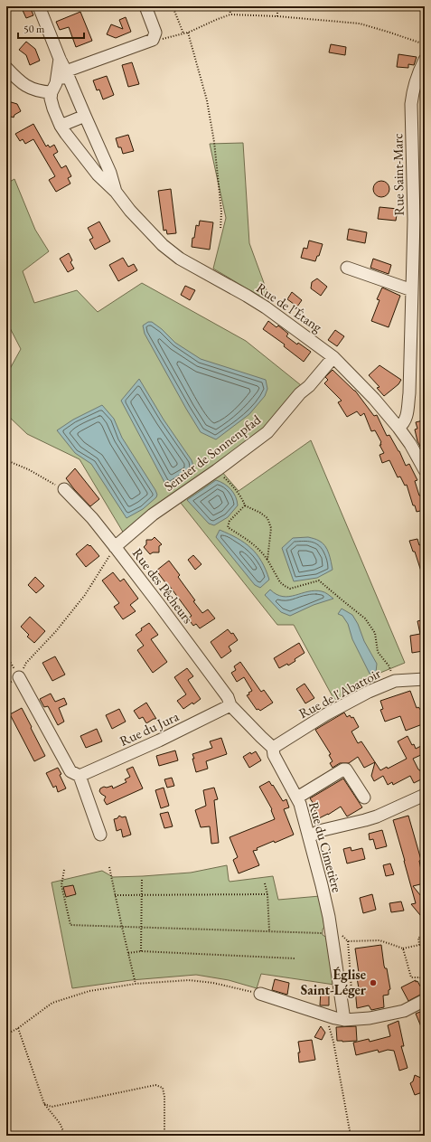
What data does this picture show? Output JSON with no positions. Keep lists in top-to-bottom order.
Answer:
{
  "streets": {
    "street": [
      "Rue Saint-Marc",
      "Rue de l'Étang",
      "Sentier de Sonnenpfad",
      "Rue des Pêcheurs",
      "Rue de l'Abattoir",
      "Rue du Jura",
      "Rue du Cimetière"
    ]
  },
  "crossings": [
    ["Rue Saint-Marc", "Rue de l'Étang"],
    ["Rue de l'Étang", "Sentier de Sonnenpfad"],
    ["Sentier de Sonnenpfad", "Rue des Pêcheurs"],
    ["Rue des Pêcheurs", "Rue du Jura"],
    ["Rue de l'Abattoir", "Rue du Cimetière"]
  ],
  "places": ["Église Saint-Léger"],
  "scale_bar": "50 m"
}
